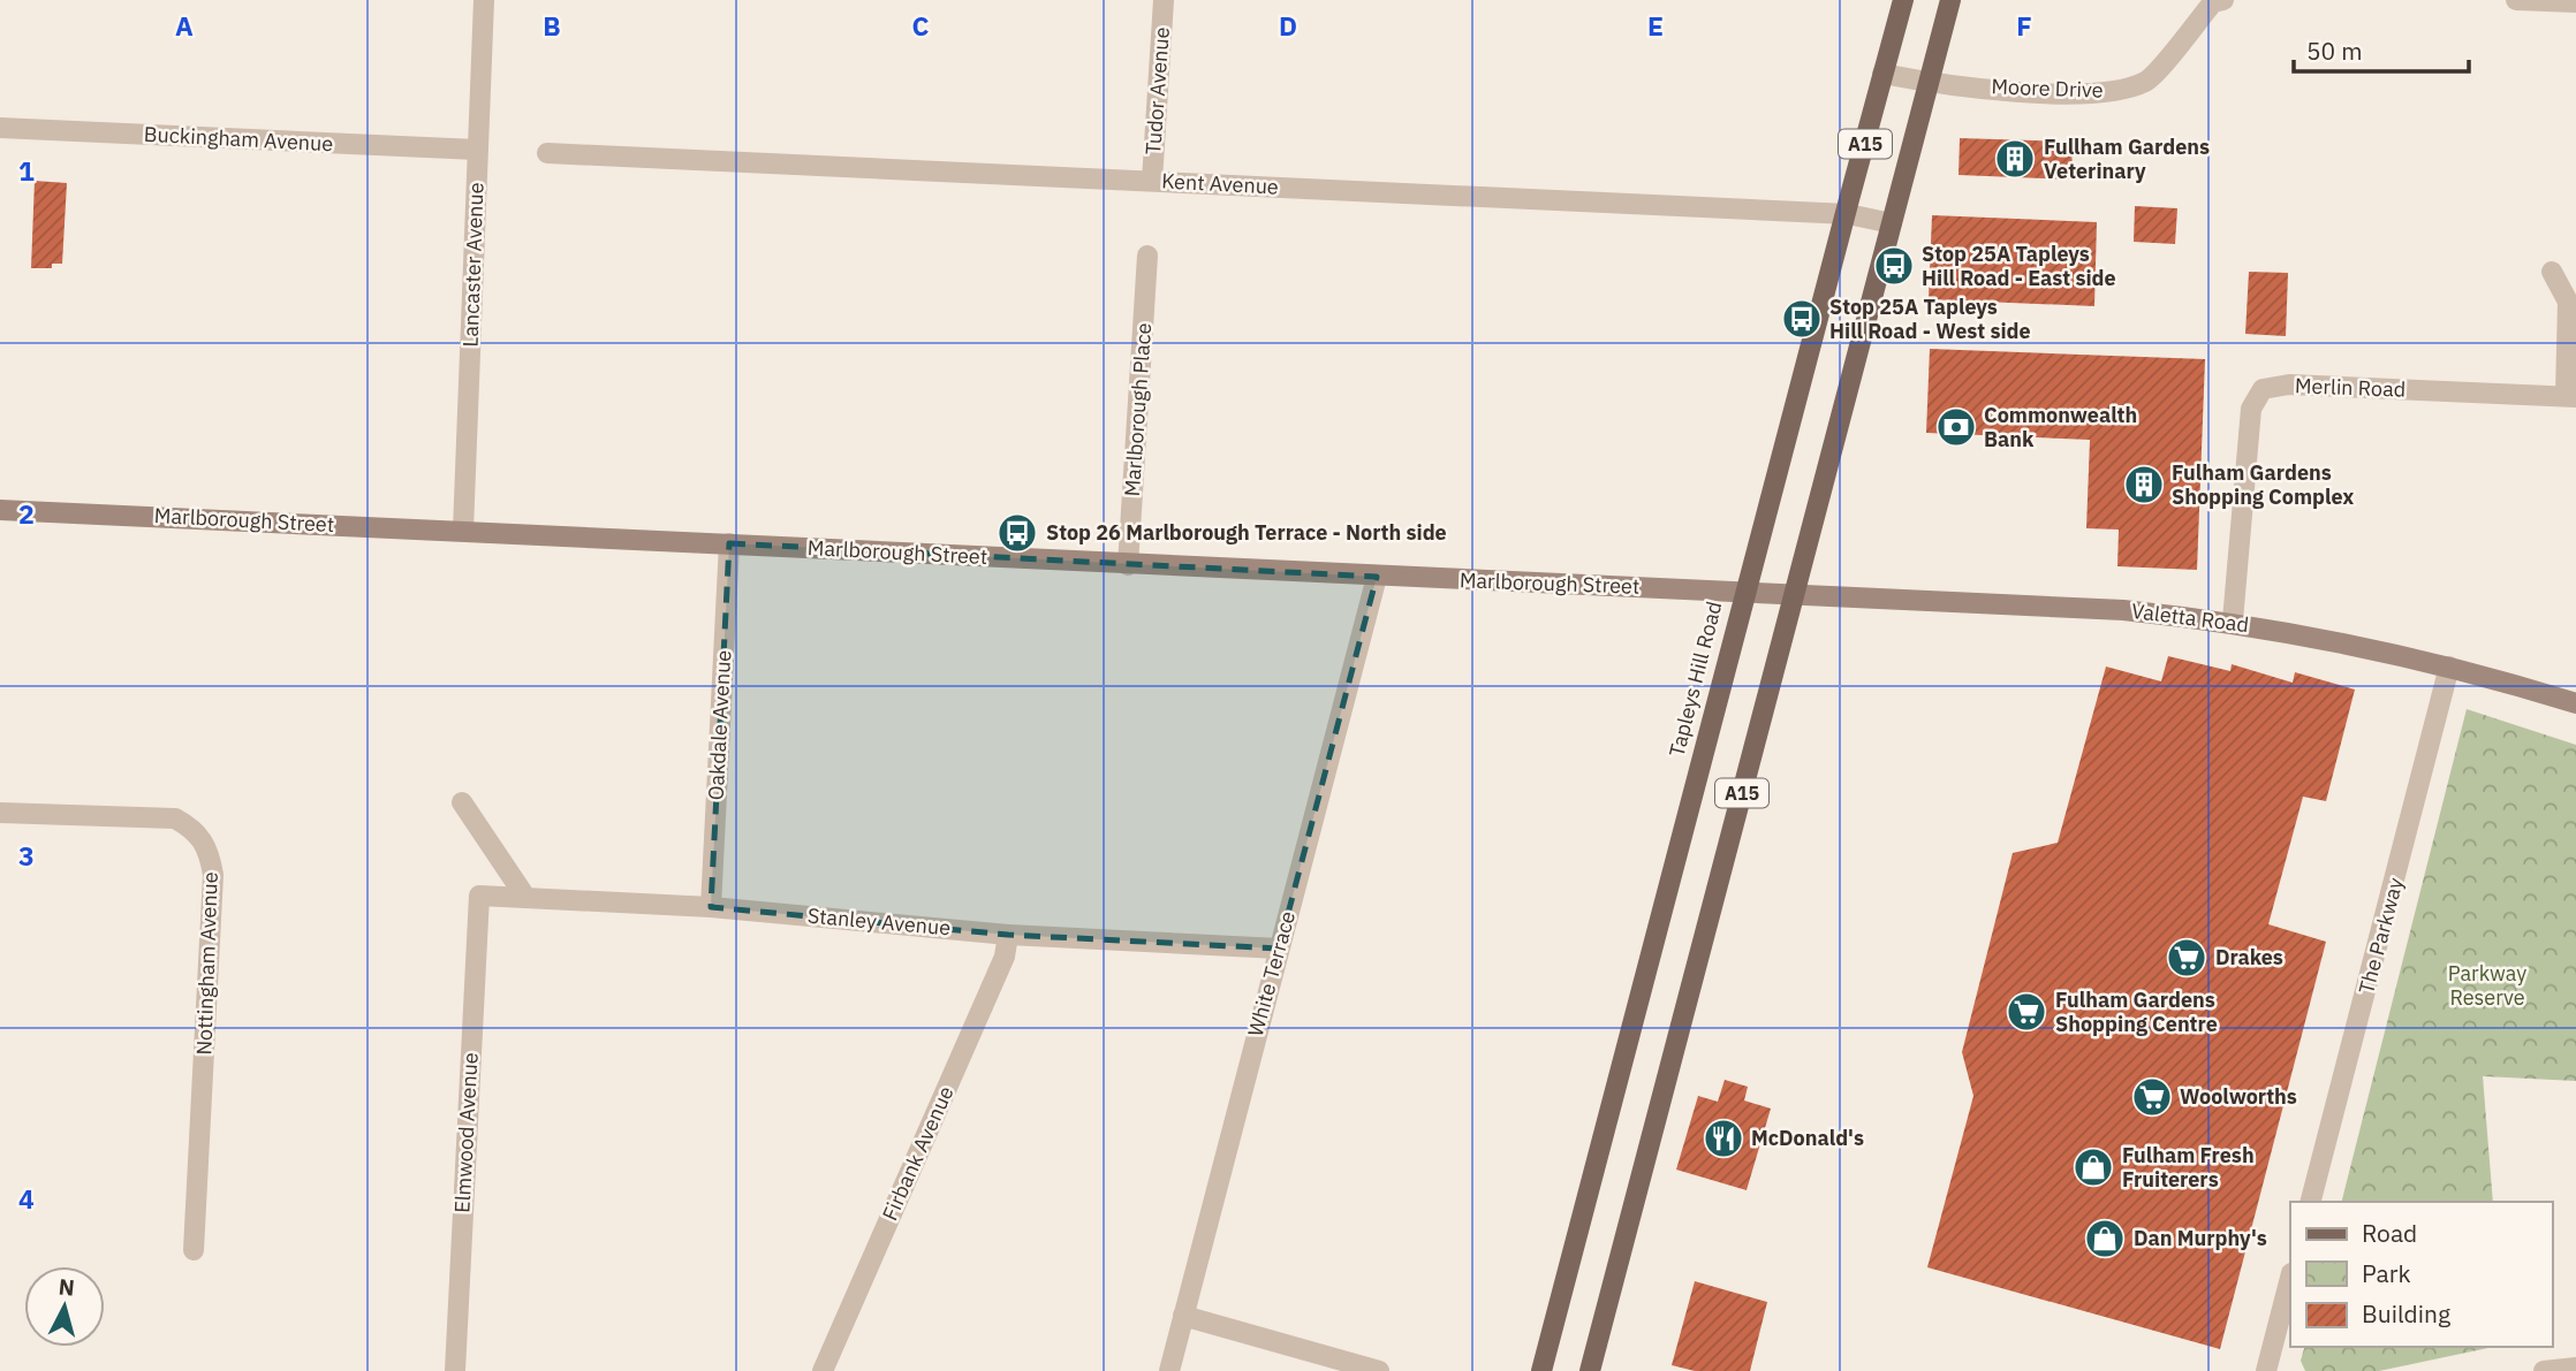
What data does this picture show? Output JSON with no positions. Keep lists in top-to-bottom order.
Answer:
{
  "streets": {
    "main road": ["A15", "Tapleys Hill Road"],
    "street": [
      "Moore Drive",
      "Tudor Avenue",
      "Buckingham Avenue",
      "Kent Avenue",
      "Lancaster Avenue",
      "Merlin Road",
      "Marlborough Place",
      "Marlborough Street",
      "Valetta Road",
      "Oakdale Avenue",
      "Stanley Avenue",
      "The Parkway",
      "Nottingham Avenue",
      "White Terrace",
      "Elmwood Avenue",
      "Firbank Avenue"
    ]
  },
  "crossings": [
    ["Moore Drive", "A15"],
    ["Moore Drive", "Tapleys Hill Road"],
    ["Tudor Avenue", "Kent Avenue"],
    ["Buckingham Avenue", "Lancaster Avenue"],
    ["A15", "Kent Avenue"],
    ["A15", "Marlborough Street"],
    ["A15", "Valetta Road"],
    ["Kent Avenue", "Tapleys Hill Road"],
    ["Lancaster Avenue", "Marlborough Street"],
    ["Merlin Road", "Valetta Road"],
    ["Marlborough Place", "Marlborough Street"],
    ["Marlborough Street", "Valetta Road"],
    ["Marlborough Street", "Tapleys Hill Road"],
    ["Marlborough Street", "Oakdale Avenue"],
    ["Marlborough Street", "White Terrace"],
    ["Valetta Road", "The Parkway"],
    ["Oakdale Avenue", "Stanley Avenue"],
    ["Stanley Avenue", "White Terrace"],
    ["Stanley Avenue", "Elmwood Avenue"],
    ["Stanley Avenue", "Firbank Avenue"]
  ],
  "parks": ["Parkway Reserve"],
  "places": {
    "building": ["Fullham Gardens Veterinary", "Fulham Gardens Shopping Complex"],
    "bus stop": ["Stop 25A Tapleys Hill Road - East side", "Stop 25A Tapleys Hill Road - West side", "Stop 26 Marlborough Terrace - North side"],
    "bank": ["Commonwealth Bank"],
    "supermarket": ["Drakes", "Fulham Gardens Shopping Centre", "Woolworths"],
    "restaurant": ["McDonald's"],
    "shop": ["Fulham Fresh Fruiterers", "Dan Murphy's"]
  },
  "legend": ["Road", "Park", "Building"],
  "scale_bar": "50 m",
  "north": "top",
  "grid": {
    "columns": [
      "A",
      "B",
      "C",
      "D",
      "E",
      "F"
    ],
    "rows": [
      "1",
      "2",
      "3",
      "4"
    ]
  }
}
